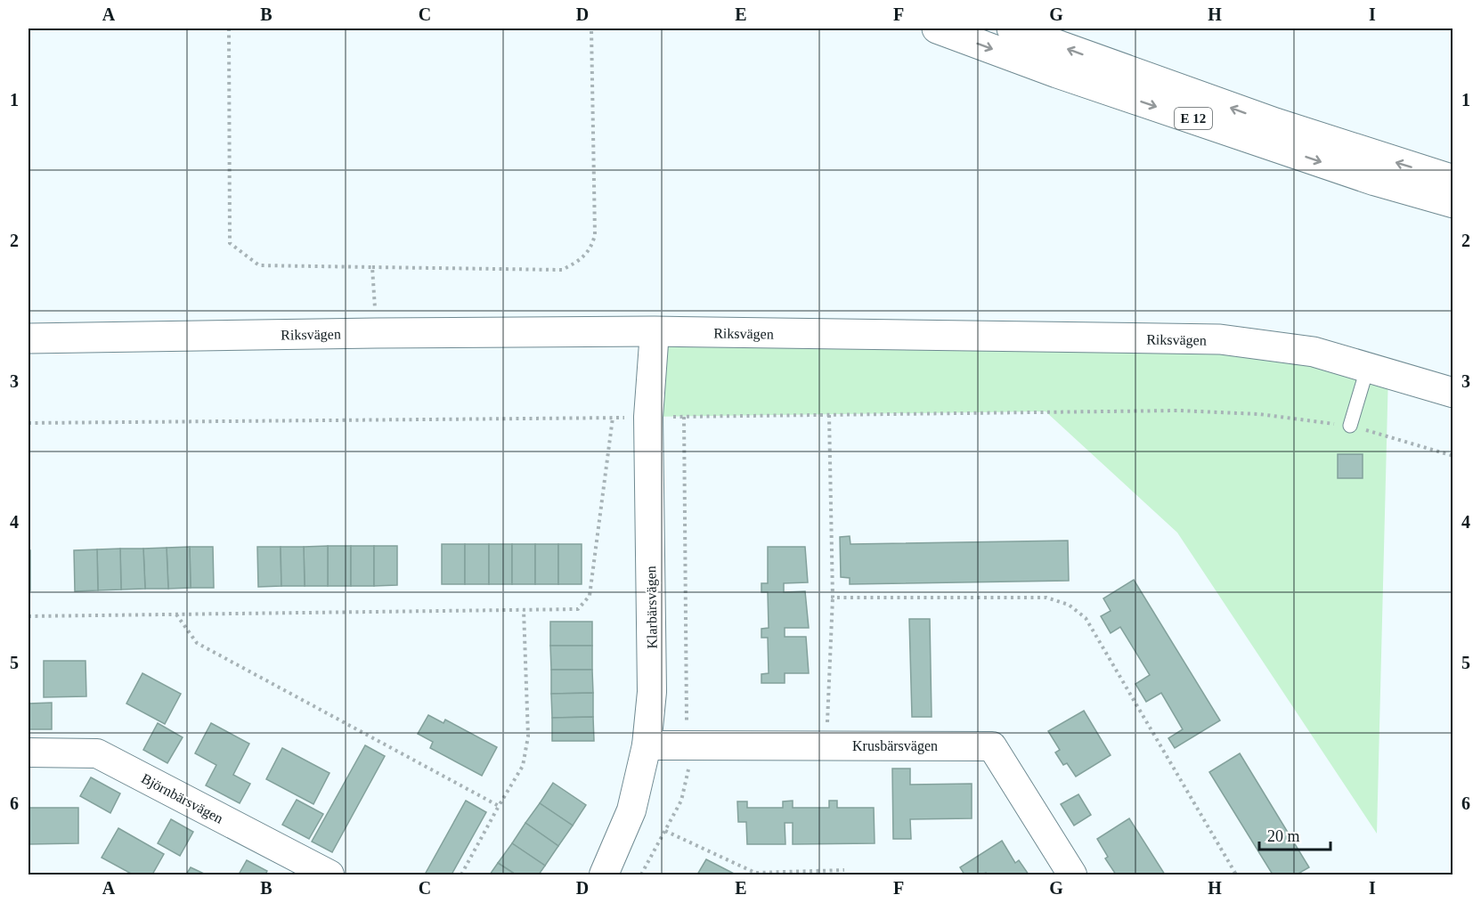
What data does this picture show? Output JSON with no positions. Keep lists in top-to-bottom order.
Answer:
{
  "streets": {
    "main road": ["E 12", "Riksvägen"],
    "street": ["Klarbärsvägen", "Krusbärsvägen", "Björnbärsvägen"]
  },
  "crossings": [
    ["Riksvägen", "Klarbärsvägen"],
    ["Klarbärsvägen", "Krusbärsvägen"]
  ],
  "scale_bar": "20 m",
  "grid": {
    "columns": [
      "A",
      "B",
      "C",
      "D",
      "E",
      "F",
      "G",
      "H",
      "I"
    ],
    "rows": [
      "1",
      "2",
      "3",
      "4",
      "5",
      "6"
    ]
  }
}
